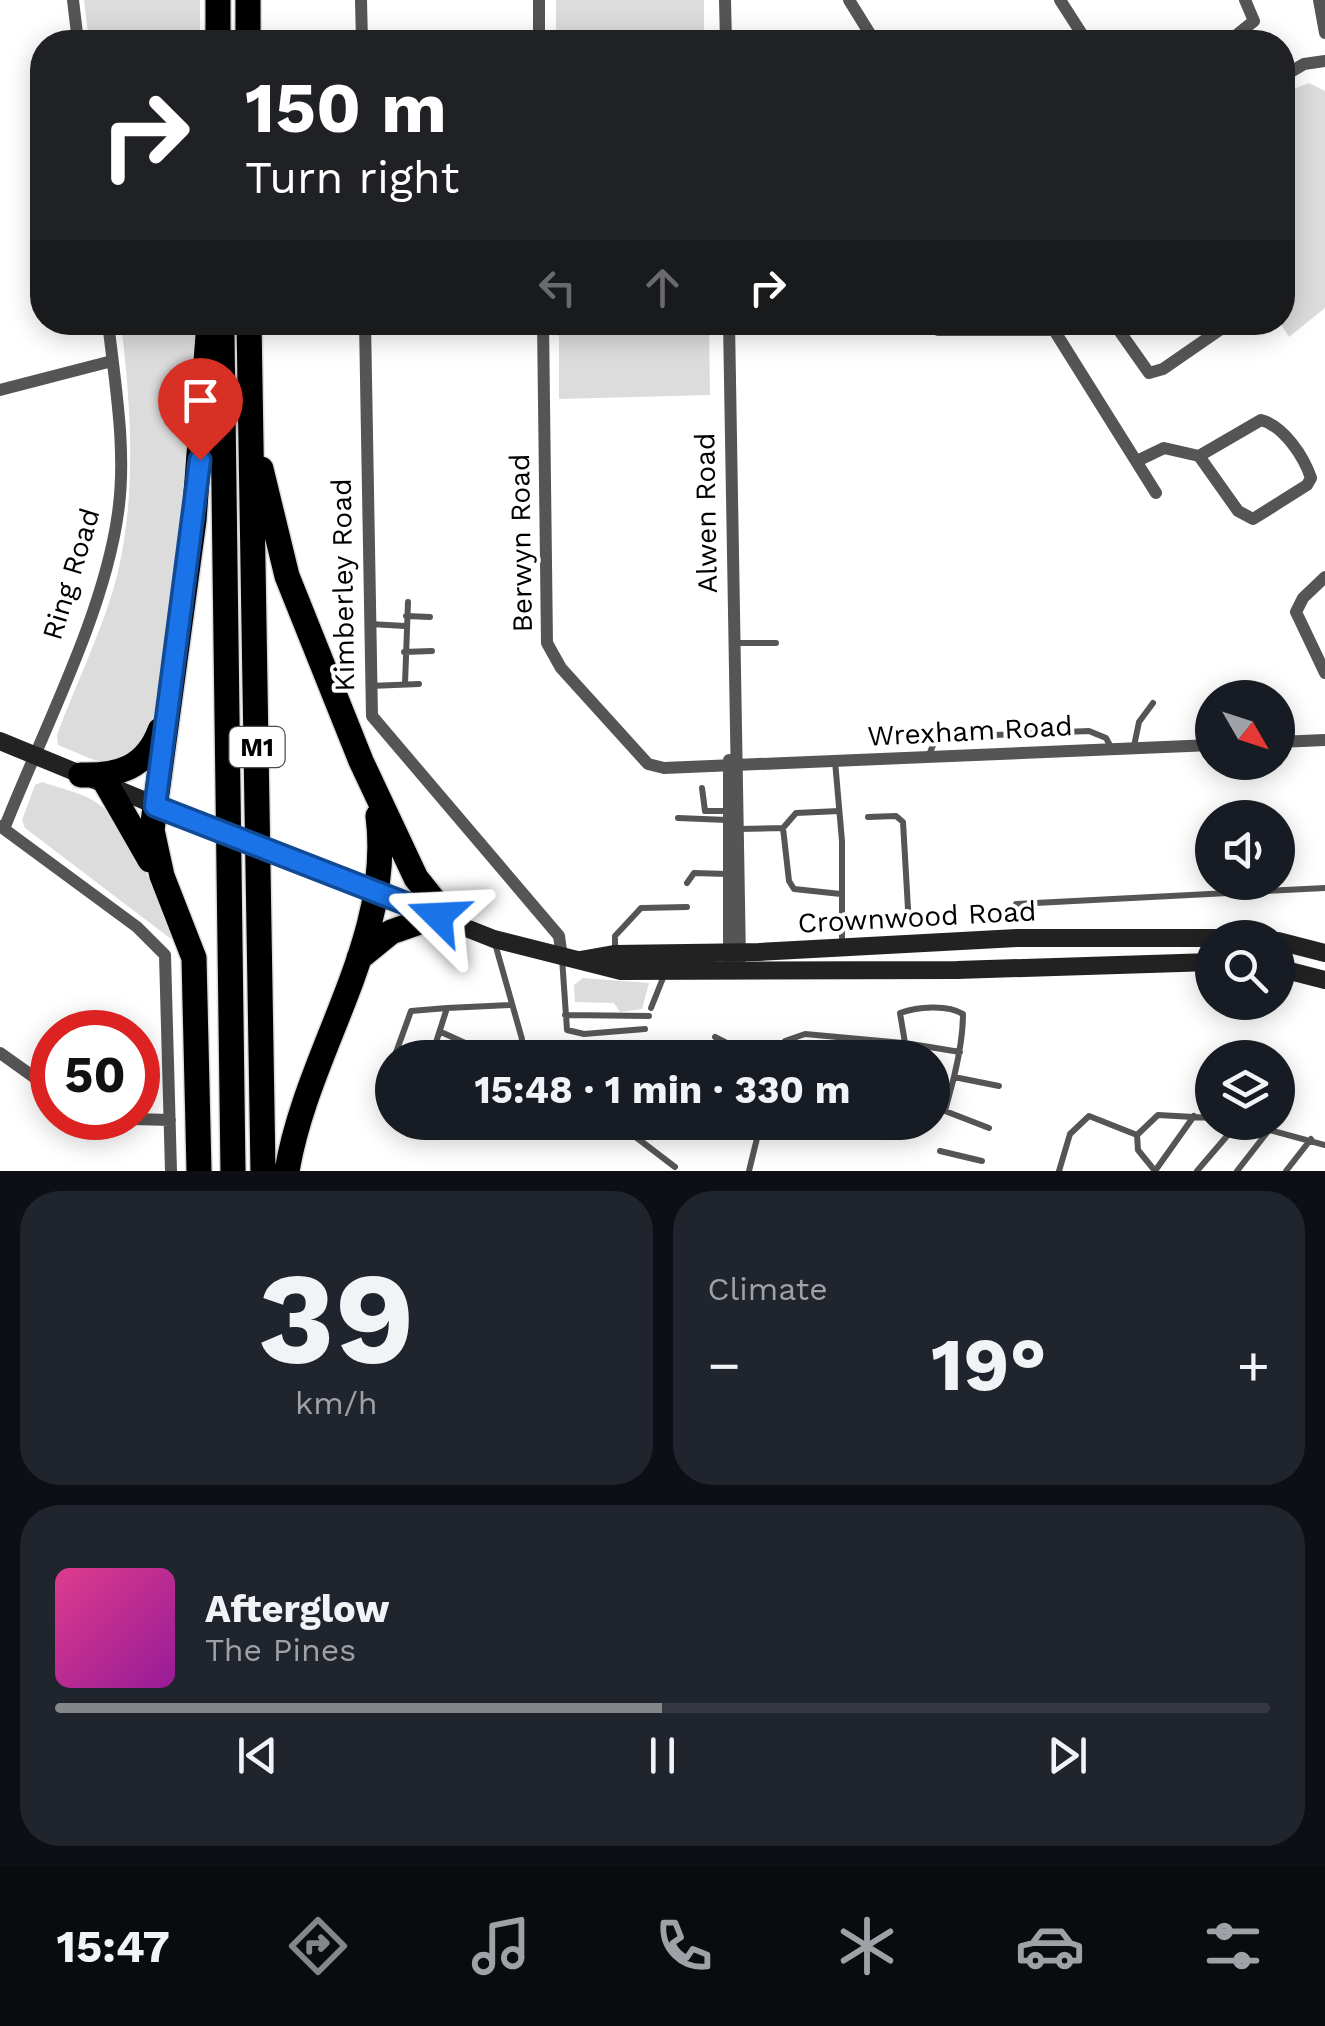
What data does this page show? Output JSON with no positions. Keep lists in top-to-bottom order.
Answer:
{
  "streets": {
    "highway": ["M1"],
    "main road": ["Crownwood Road"],
    "street": [
      "Alwen Road",
      "Berwyn Road",
      "Ring Road",
      "Kimberley Road",
      "Wrexham Road"
    ]
  },
  "crossings": [
    ["Alwen Road", "Berwyn Road"],
    ["Alwen Road", "Wrexham Road"],
    ["Alwen Road", "Crownwood Road"],
    ["Berwyn Road", "Wrexham Road"],
    ["Ring Road", "Crownwood Road"],
    ["Kimberley Road", "Crownwood Road"]
  ],
  "north": "bottom right",
  "page": {
    "turn": ["150 m", "Turn right"],
    "limit": "50",
    "trip": "15:48 · 1 min · 330 m",
    "tile": [
      ["39", "km/h"],
      "Climate"
    ],
    "heat": ["−", "19°", "+"],
    "song": ["Afterglow", "The Pines"],
    "tabs": "15:47"
  }
}
